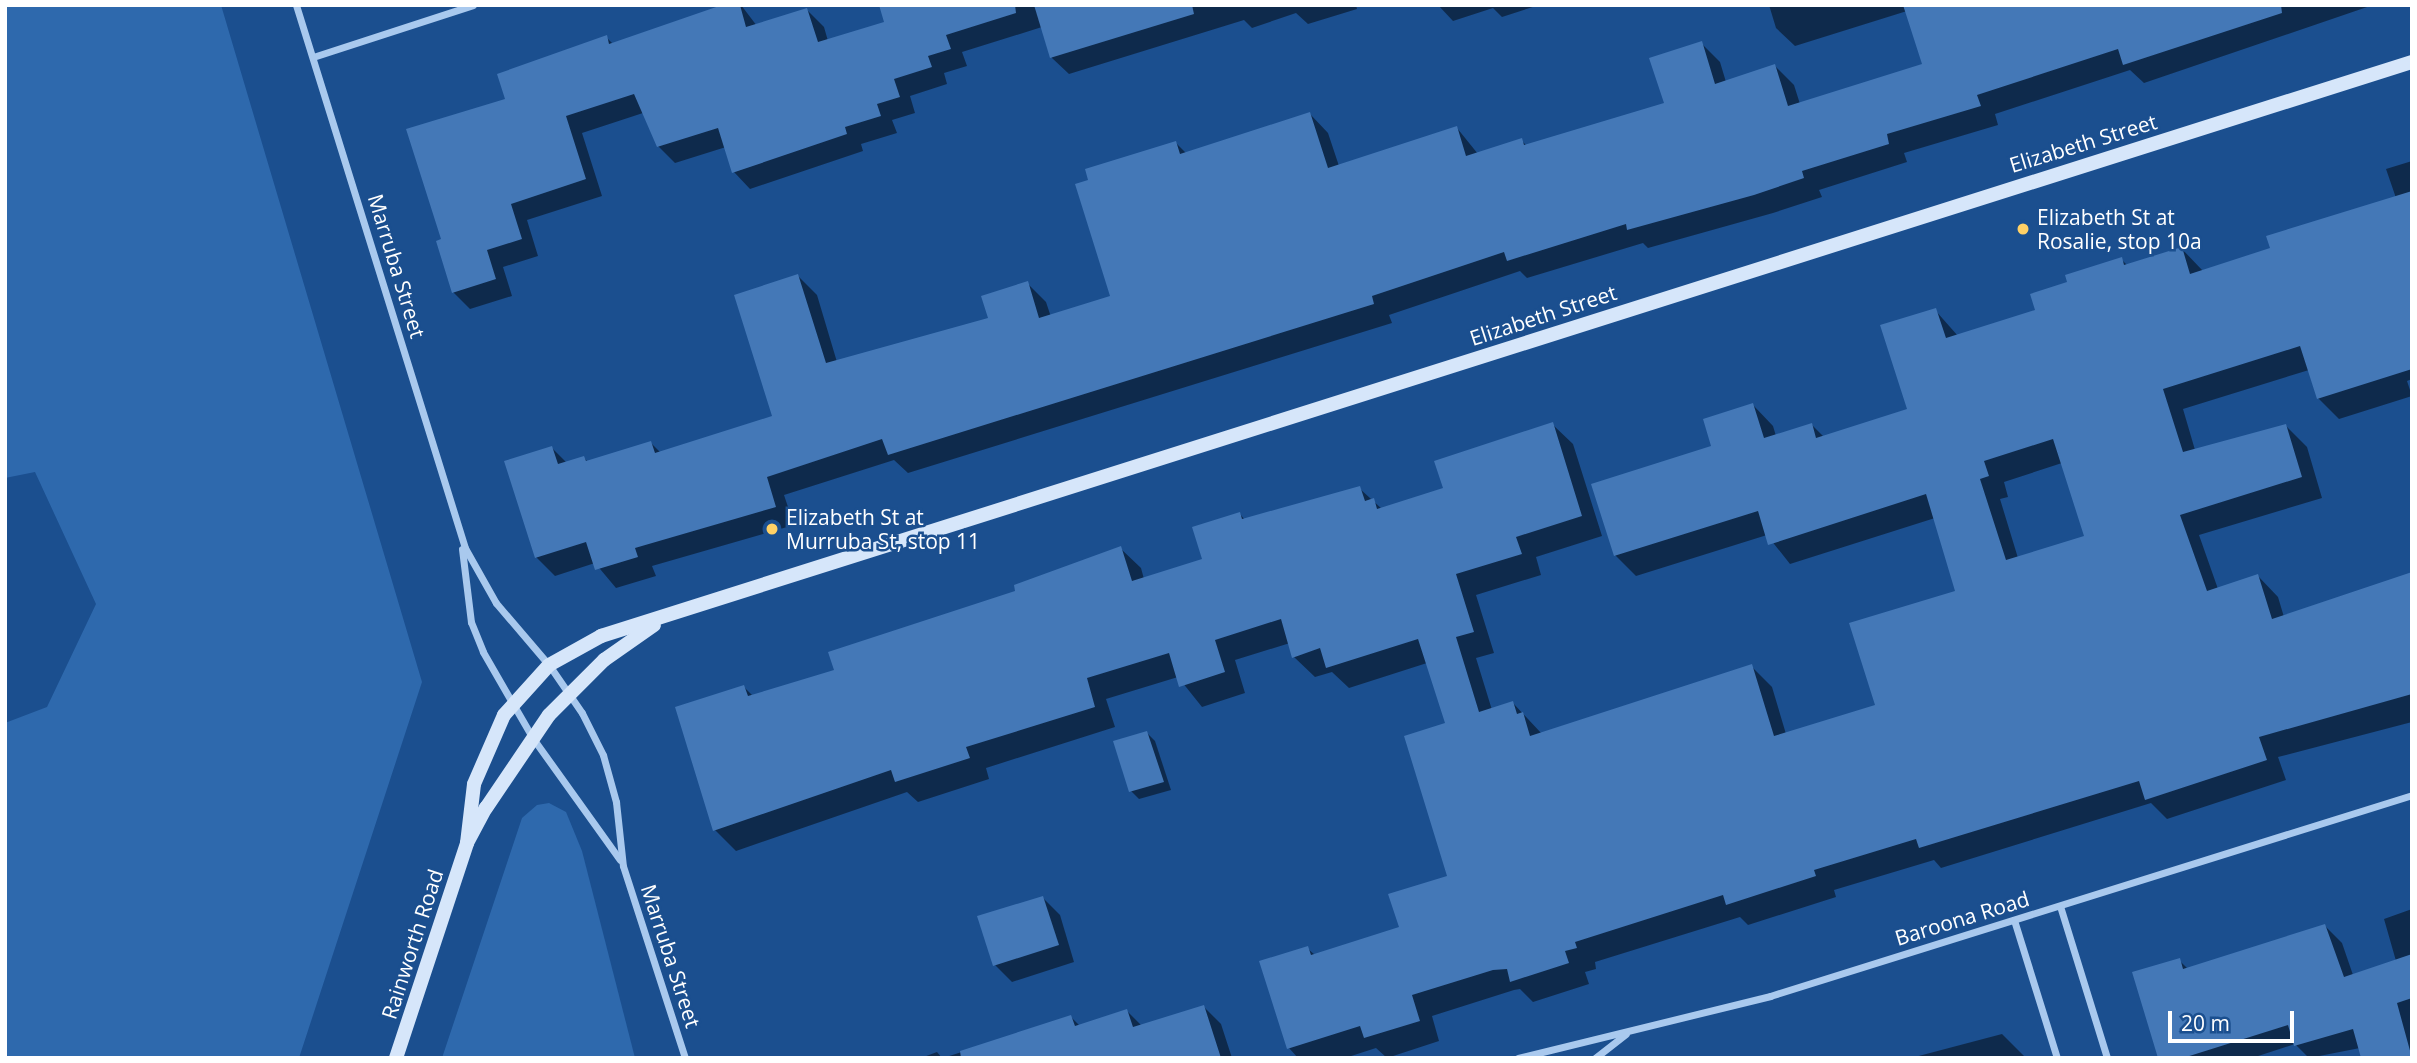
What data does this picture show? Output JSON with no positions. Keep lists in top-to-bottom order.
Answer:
{
  "streets": {
    "street": [
      "Elizabeth Street",
      "Marruba Street",
      "Baroona Road",
      "Rainworth Road"
    ]
  },
  "crossings": [
    ["Elizabeth Street", "Marruba Street"],
    ["Elizabeth Street", "Rainworth Road"],
    ["Marruba Street", "Rainworth Road"]
  ],
  "places": ["Elizabeth St at Rosalie, stop 10a", "Elizabeth St at Murruba St, stop 11"],
  "scale_bar": "20 m"
}
